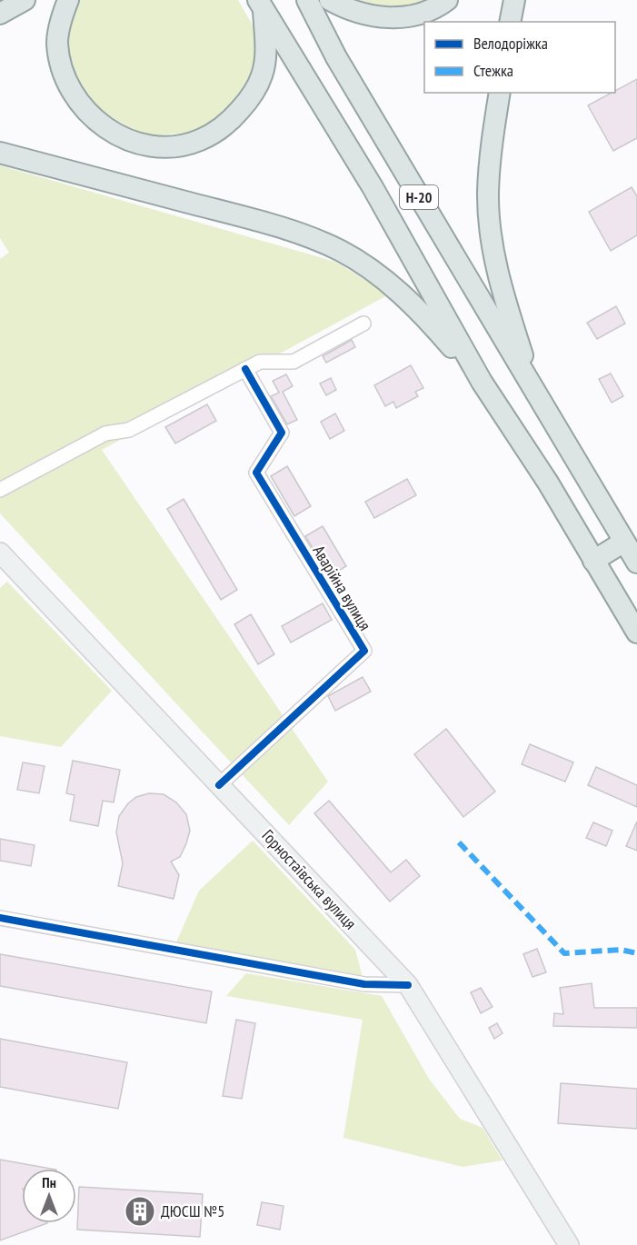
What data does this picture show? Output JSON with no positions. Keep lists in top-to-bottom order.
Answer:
{
  "streets": {
    "main road": ["Н-20", "Горностаївська вулиця"],
    "street": ["Аварійна вулиця"]
  },
  "crossings": [
    ["Аварійна вулиця", "Горностаївська вулиця"]
  ],
  "places": {
    "building": ["ДЮСШ №5"]
  },
  "legend": ["Велодоріжка", "Стежка"],
  "north": "top"
}
